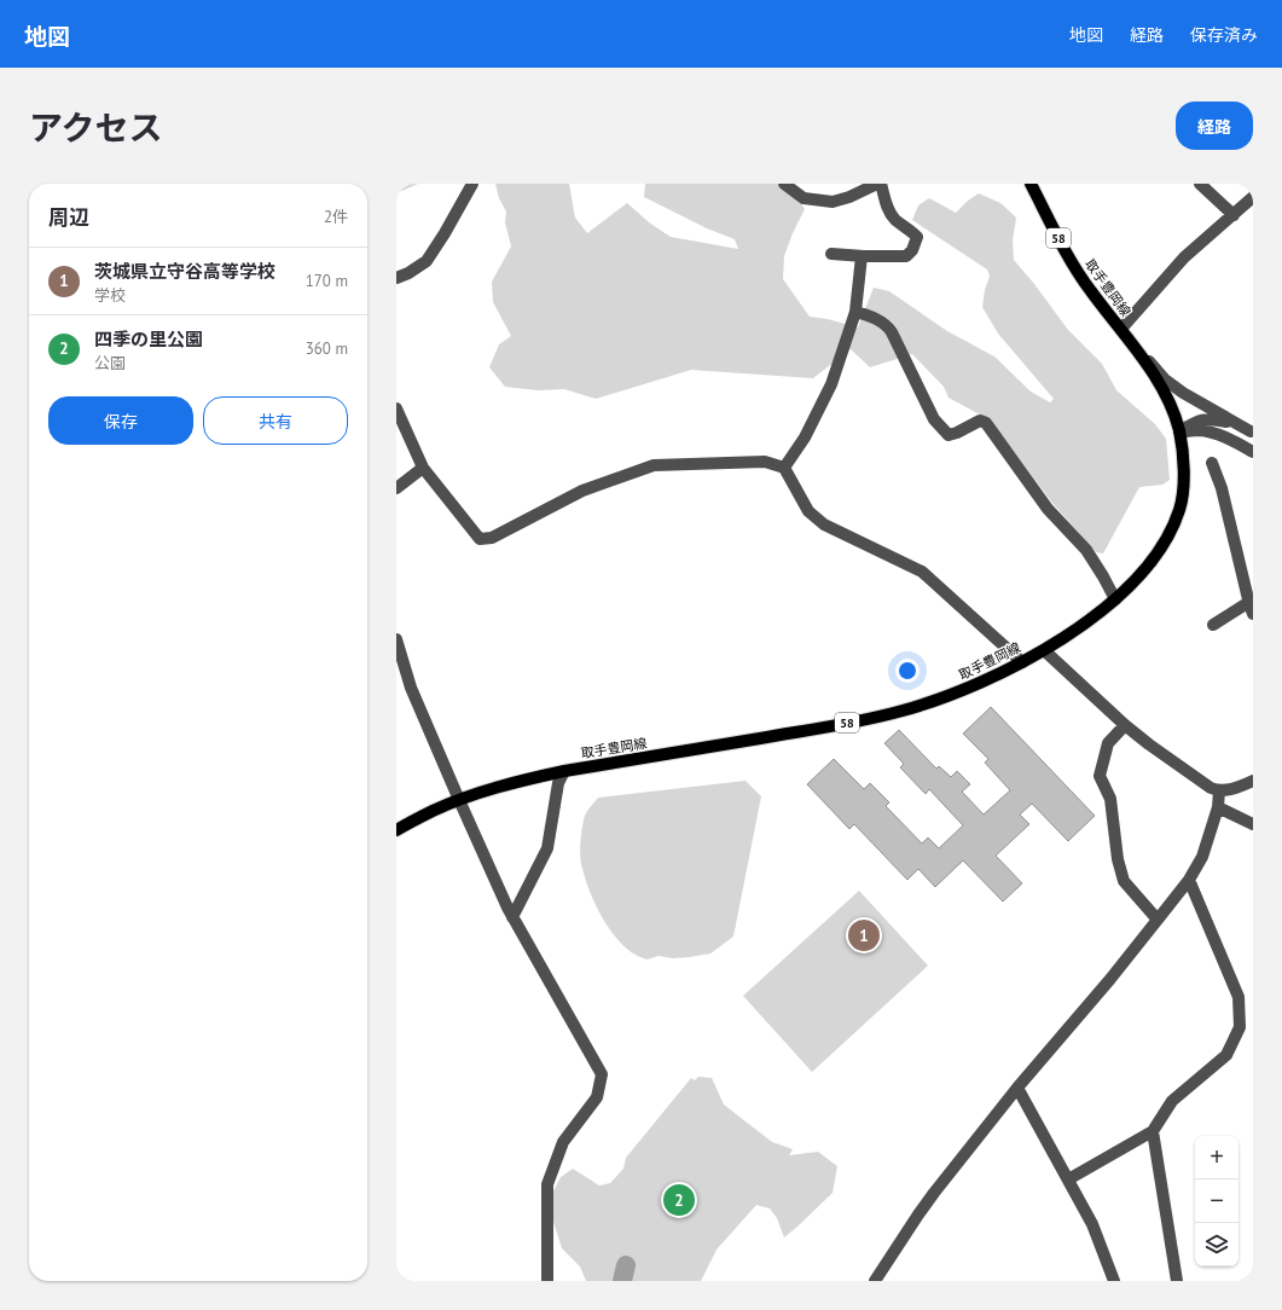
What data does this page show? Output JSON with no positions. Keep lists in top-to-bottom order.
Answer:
{
  "streets": {
    "main road": ["58", "取手豊岡線"]
  },
  "page": {
    "header": "地図",
    "nav": ["地図", "経路", "保存済み"],
    "title": "アクセス",
    "buttons": [
      "経路",
      ["保存", "共有"]
    ],
    "heading": ["周辺", "2件"],
    "list": [
      {
        "mark": "1",
        "name": "茨城県立守谷高等学校",
        "note": "学校",
        "value": "170 m"
      },
      {
        "mark": "2",
        "name": "四季の里公園",
        "note": "公園",
        "value": "360 m"
      }
    ],
    "pins": ["1", "2"],
    "map_buttons": ["+", "−"]
  }
}
